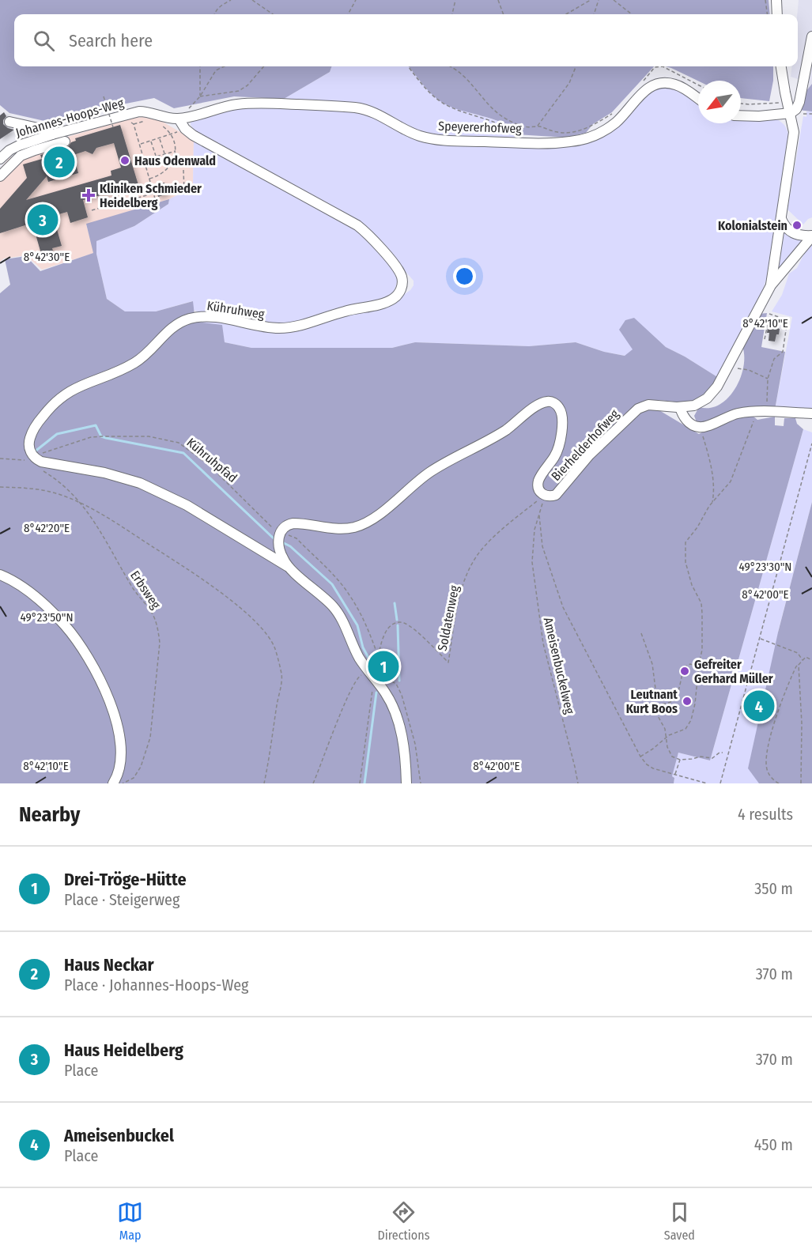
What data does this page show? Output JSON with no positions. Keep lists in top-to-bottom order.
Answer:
{
  "streets": {
    "street": [
      "Johannes-Hoops-Weg",
      "Speyererhofweg",
      "Kühruhweg",
      "Bierhelderhofweg"
    ],
    "path": [
      "Kühruhpfad",
      "Erbsweg",
      "Soldatenweg",
      "Ameisenbuckelweg"
    ]
  },
  "crossings": [
    ["Johannes-Hoops-Weg", "Speyererhofweg"],
    ["Johannes-Hoops-Weg", "Kühruhweg"],
    ["Speyererhofweg", "Kühruhweg"],
    ["Kühruhweg", "Kühruhpfad"],
    ["Bierhelderhofweg", "Kühruhpfad"],
    ["Bierhelderhofweg", "Soldatenweg"],
    ["Bierhelderhofweg", "Ameisenbuckelweg"],
    ["Kühruhpfad", "Soldatenweg"],
    ["Soldatenweg", "Ameisenbuckelweg"]
  ],
  "places": {
    "other": [
      "Haus Odenwald",
      "Kolonialstein",
      "Gefreiter Gerhard Müller",
      "Leutnant Kurt Boos"
    ],
    "health": ["Kliniken Schmieder Heidelberg"]
  },
  "north": "bottom left",
  "page": {
    "search": "Search here",
    "pins": [
      "2",
      "3",
      "1",
      "4"
    ],
    "heading": ["Nearby", "4 results"],
    "list": [
      {
        "mark": "1",
        "name": "Drei-Tröge-Hütte",
        "note": "Place · Steigerweg",
        "value": "350 m"
      },
      {
        "mark": "2",
        "name": "Haus Neckar",
        "note": "Place · Johannes-Hoops-Weg",
        "value": "370 m"
      },
      {
        "mark": "3",
        "name": "Haus Heidelberg",
        "note": "Place",
        "value": "370 m"
      },
      {
        "mark": "4",
        "name": "Ameisenbuckel",
        "note": "Place",
        "value": "450 m"
      }
    ],
    "nav": ["Map", "Directions", "Saved"]
  },
  "coordinates": [
    "8°42'30\"E",
    "8°42'10\"E",
    "8°42'20\"E",
    "49°23'30\"N",
    "8°42'00\"E",
    "49°23'50\"N"
  ]
}
